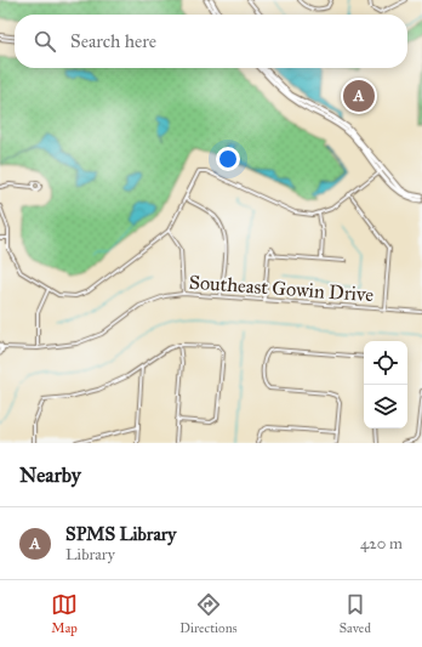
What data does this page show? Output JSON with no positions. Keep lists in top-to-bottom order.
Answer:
{
  "streets": {
    "street": ["Southeast Gowin Drive"]
  },
  "page": {
    "search": "Search here",
    "pins": "A",
    "heading": "Nearby",
    "list": [
      {
        "mark": "A",
        "name": "SPMS Library",
        "note": "Library",
        "value": "420 m"
      }
    ],
    "nav": ["Map", "Directions", "Saved"]
  }
}
